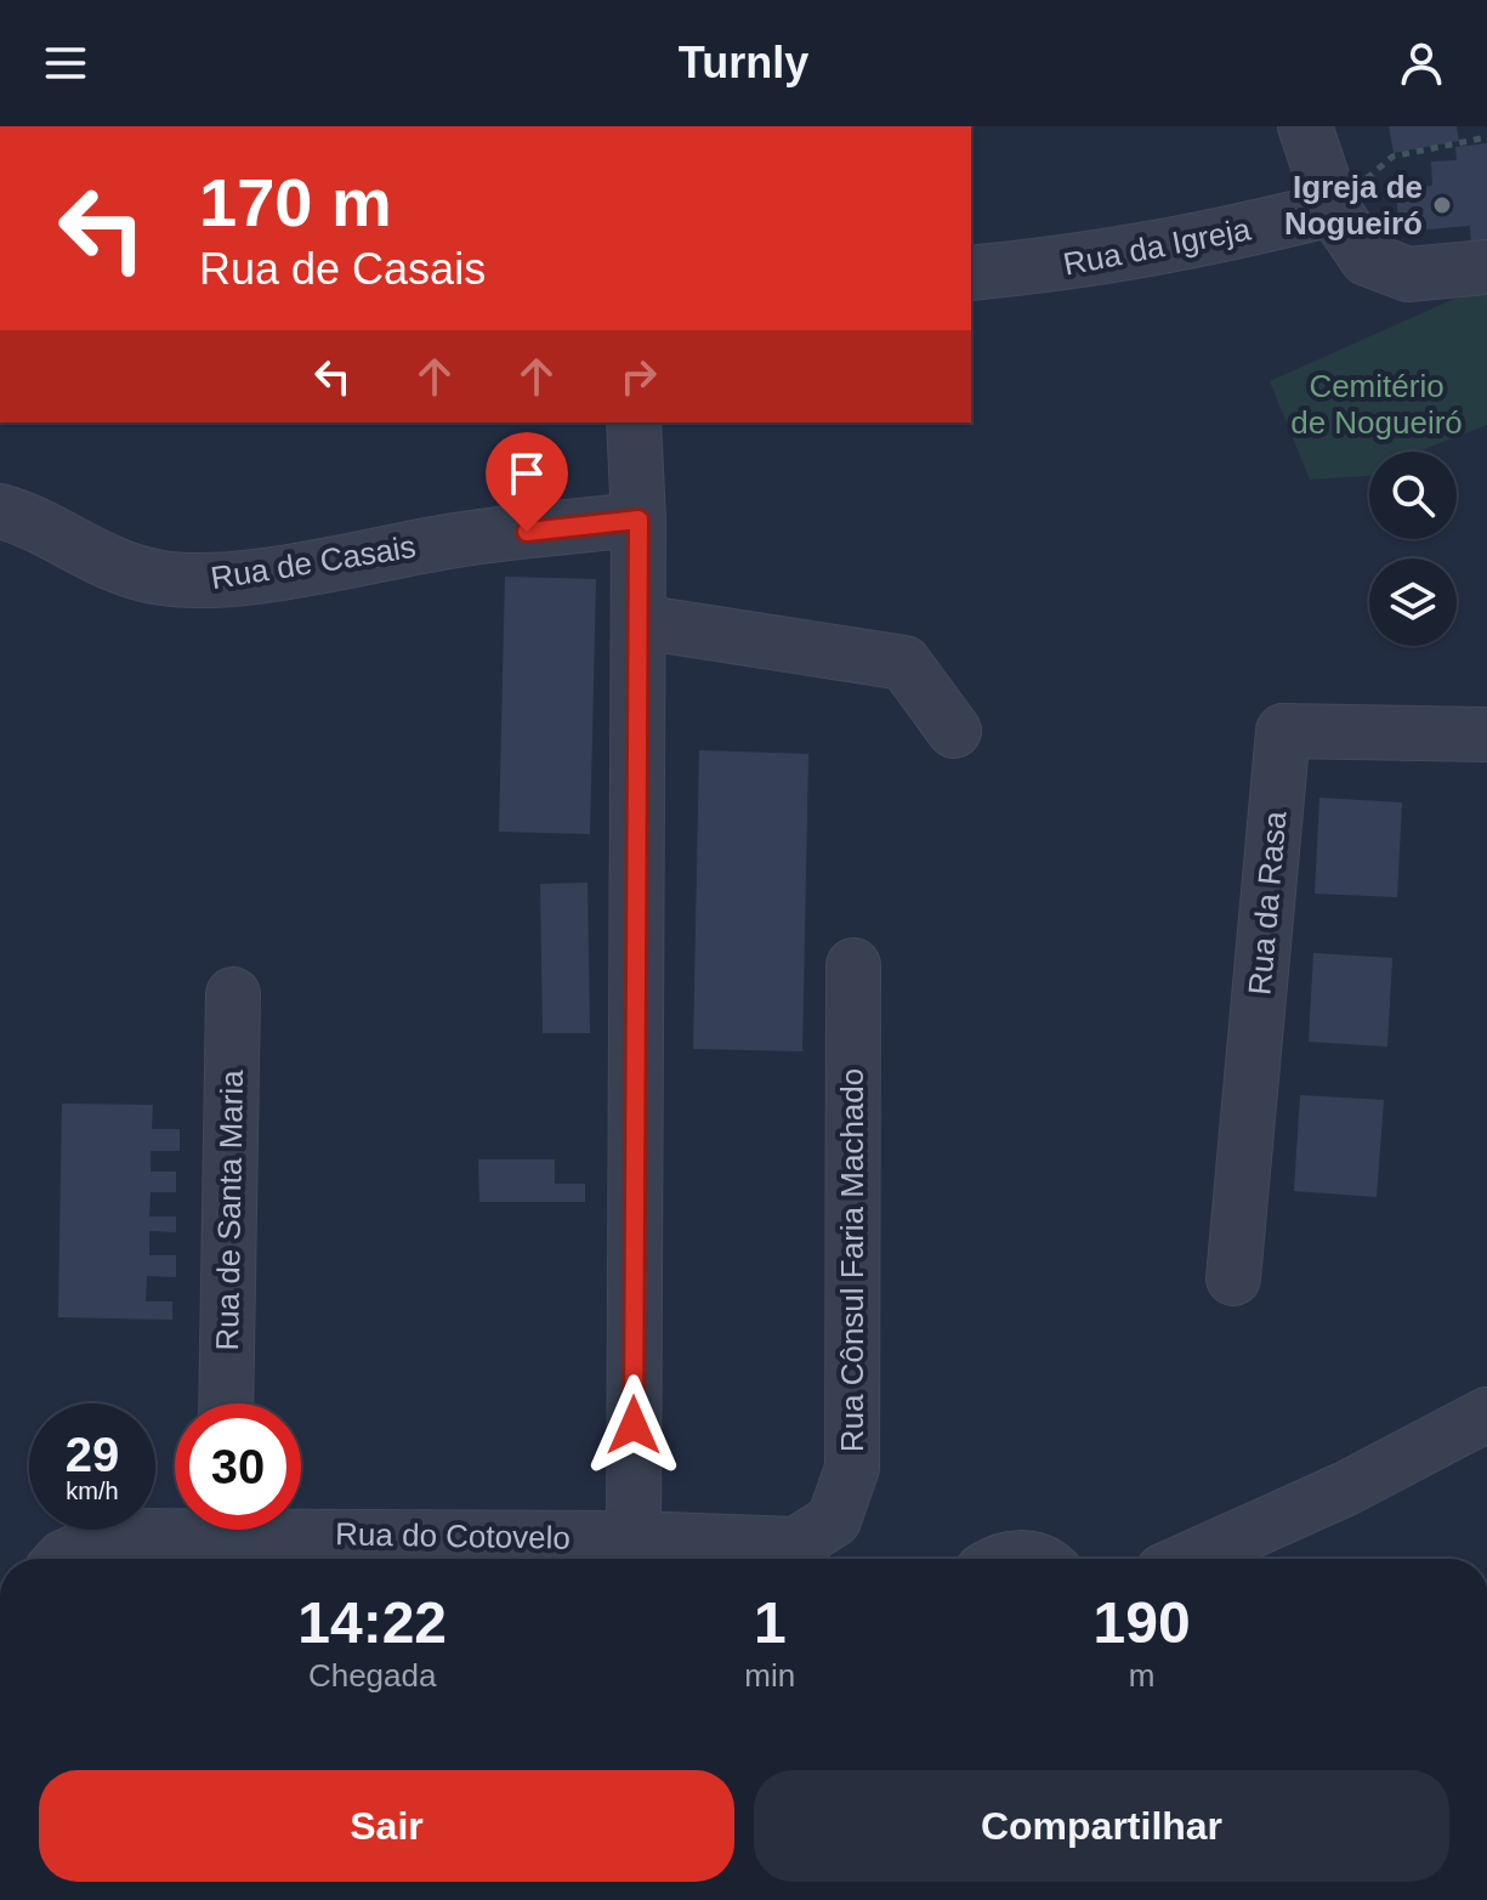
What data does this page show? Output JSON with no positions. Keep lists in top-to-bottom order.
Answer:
{
  "streets": {
    "street": [
      "Rua da Igreja",
      "Rua de Casais",
      "Rua da Rasa",
      "Rua de Santa Maria",
      "Rua Cônsul Faria Machado",
      "Rua do Cotovelo"
    ]
  },
  "crossings": [
    ["Rua Cônsul Faria Machado", "Rua do Cotovelo"]
  ],
  "parks": ["Cemitério de Nogueiró"],
  "places": ["Igreja de Nogueiró"],
  "page": {
    "header": "Turnly",
    "turn": ["170 m", "Rua de Casais"],
    "speed": "29 km/h",
    "limit": "30",
    "eta": [
      "14:22",
      "Chegada",
      "1",
      "min",
      "190",
      "m"
    ],
    "buttons": ["Sair", "Compartilhar"]
  }
}
